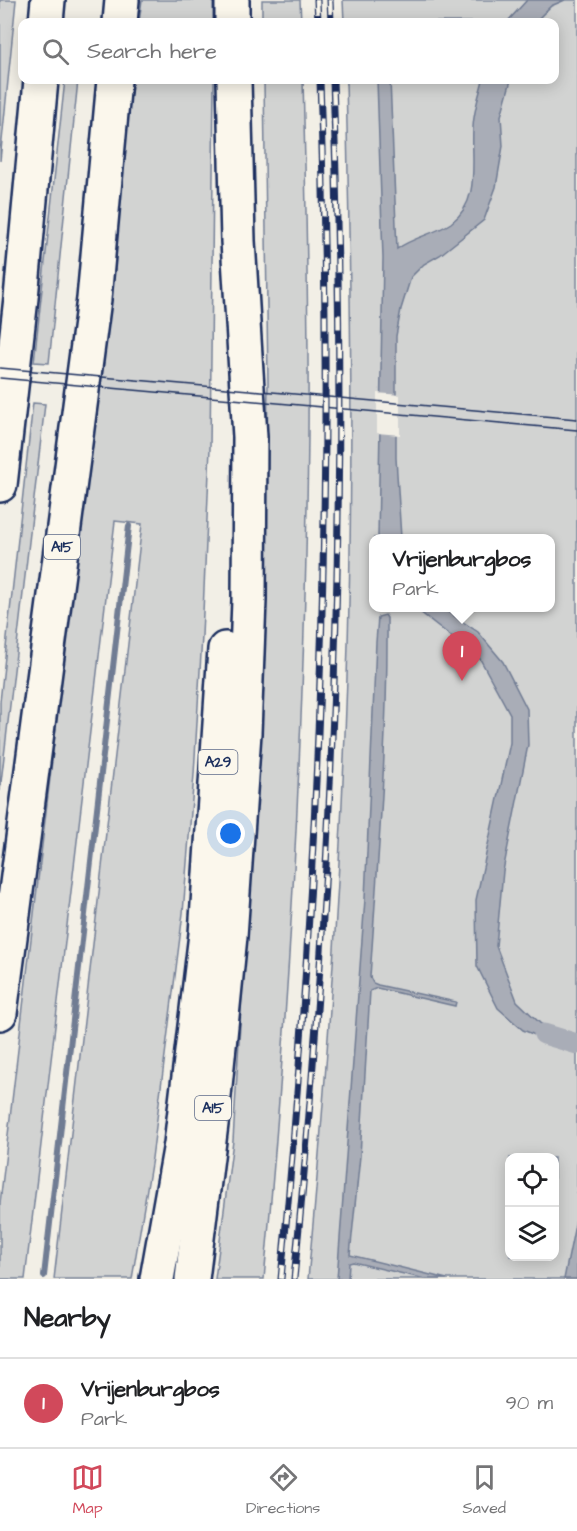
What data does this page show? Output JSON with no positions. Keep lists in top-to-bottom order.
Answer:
{
  "streets": {
    "highway": ["A15", "A29"]
  },
  "crossings": [
    ["A15", "A29"]
  ],
  "page": {
    "search": "Search here",
    "popup": ["Vrijenburgbos", "Park"],
    "pins": "1",
    "heading": "Nearby",
    "list": [
      {
        "mark": "1",
        "name": "Vrijenburgbos",
        "note": "Park",
        "value": "90 m"
      }
    ],
    "nav": ["Map", "Directions", "Saved"]
  }
}
